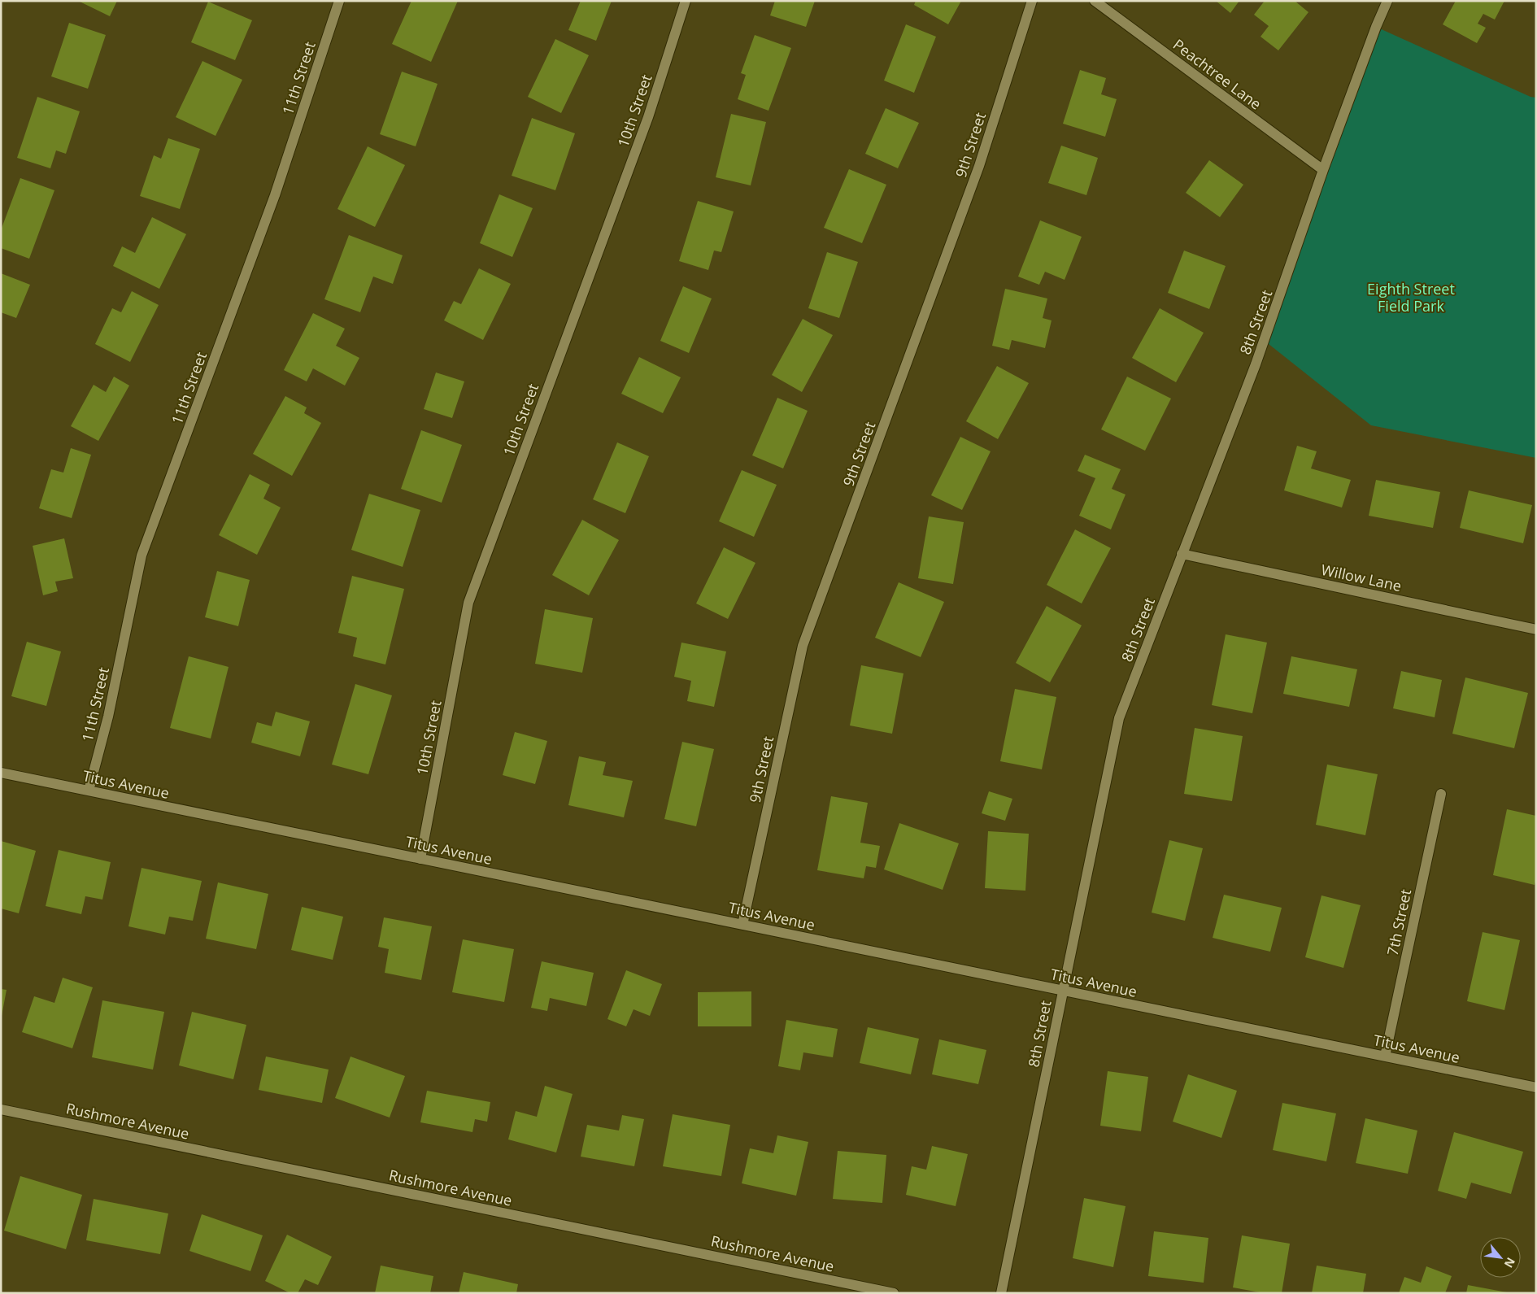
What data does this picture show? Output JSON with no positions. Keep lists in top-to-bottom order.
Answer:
{
  "streets": {
    "street": [
      "Peachtree Lane",
      "11th Street",
      "10th Street",
      "9th Street",
      "8th Street",
      "Willow Lane",
      "Titus Avenue",
      "7th Street",
      "Rushmore Avenue"
    ]
  },
  "crossings": [
    ["Peachtree Lane", "8th Street"],
    ["11th Street", "Titus Avenue"],
    ["10th Street", "Titus Avenue"],
    ["9th Street", "Titus Avenue"],
    ["8th Street", "Willow Lane"],
    ["8th Street", "Titus Avenue"],
    ["Titus Avenue", "7th Street"]
  ],
  "parks": ["Eighth Street Field Park"],
  "north": "bottom right"
}
